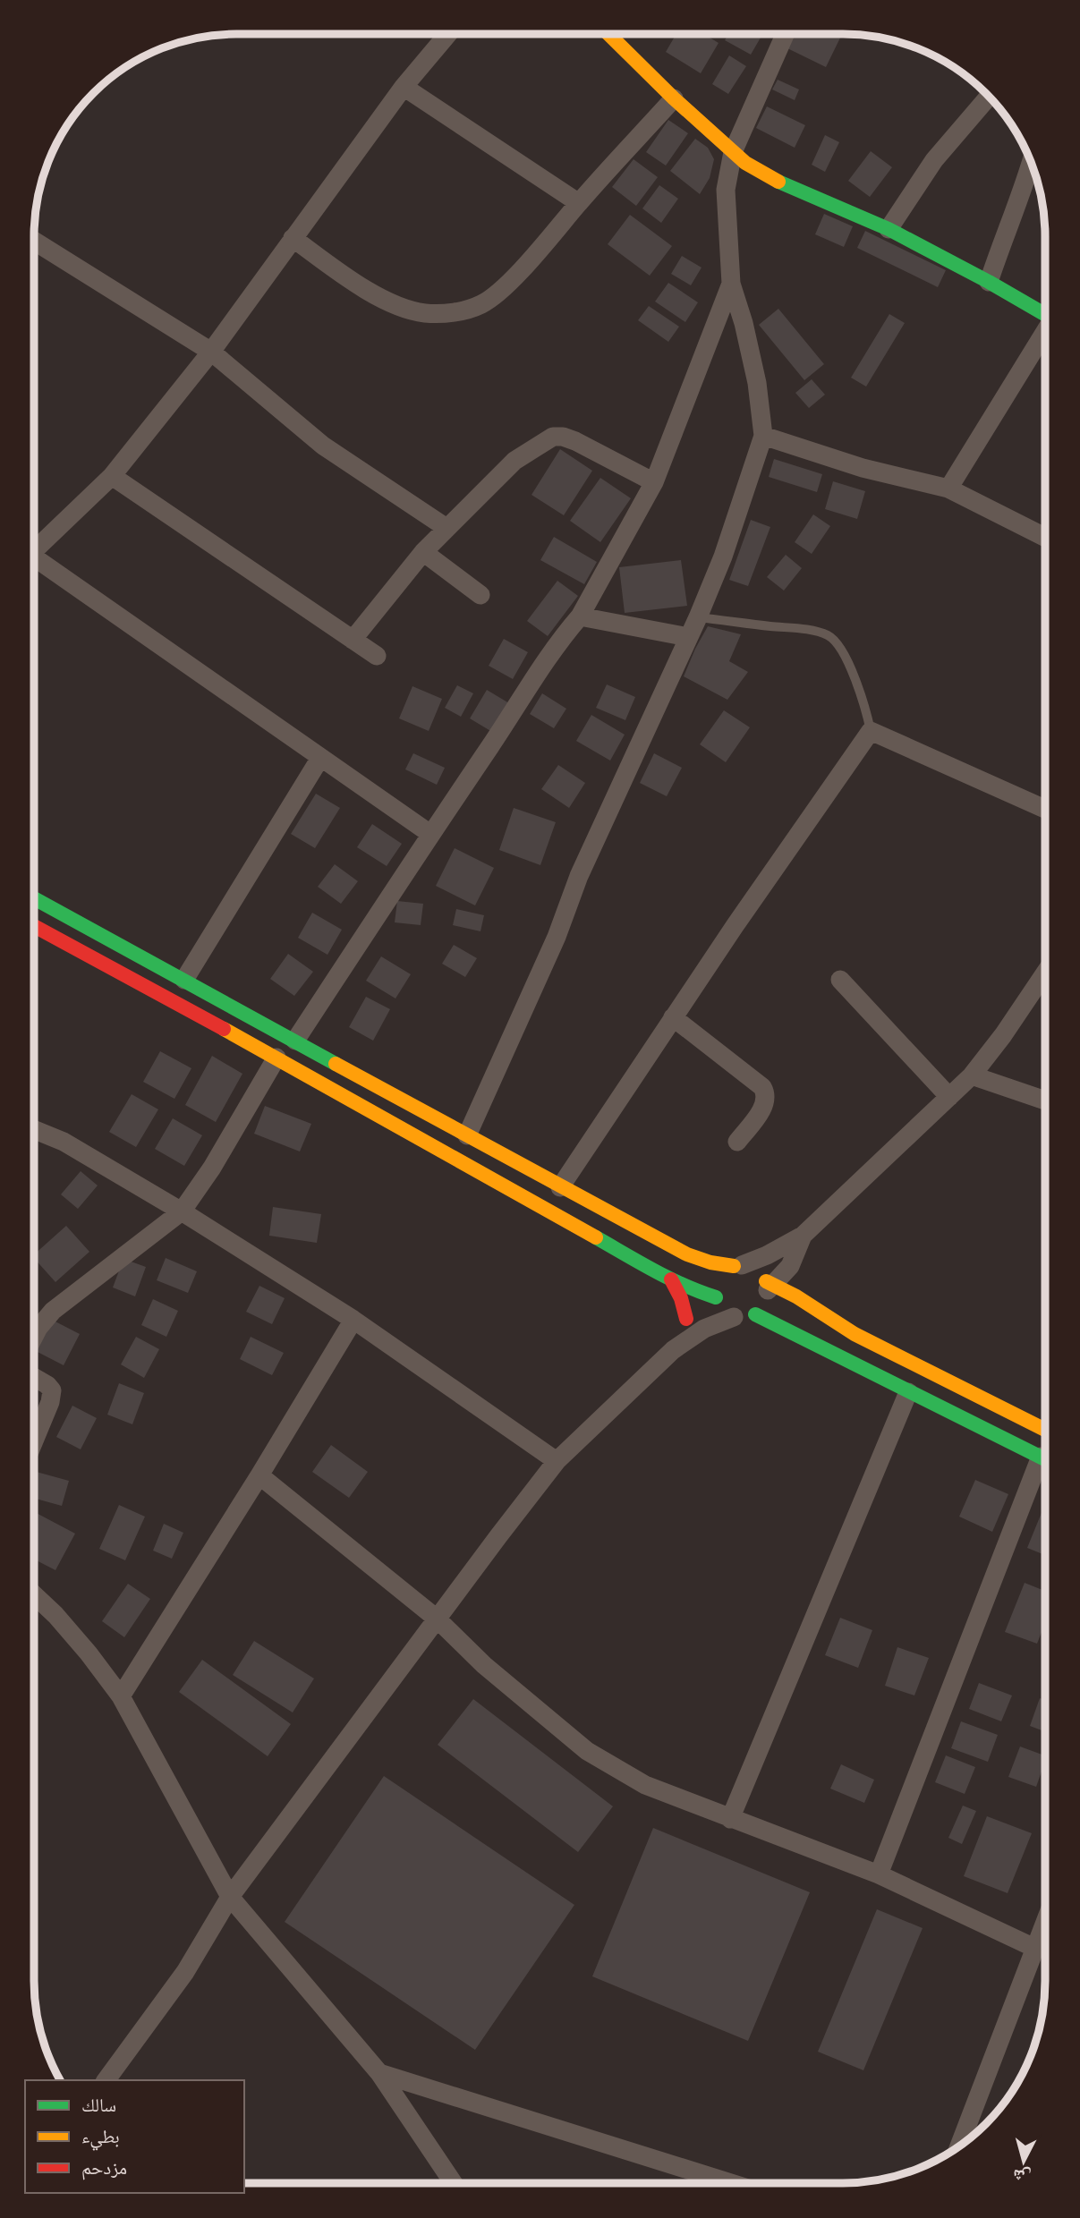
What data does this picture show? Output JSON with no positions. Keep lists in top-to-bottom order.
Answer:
{
  "legend": ["سالك", "بطيء", "مزدحم"],
  "north": "bottom"
}
